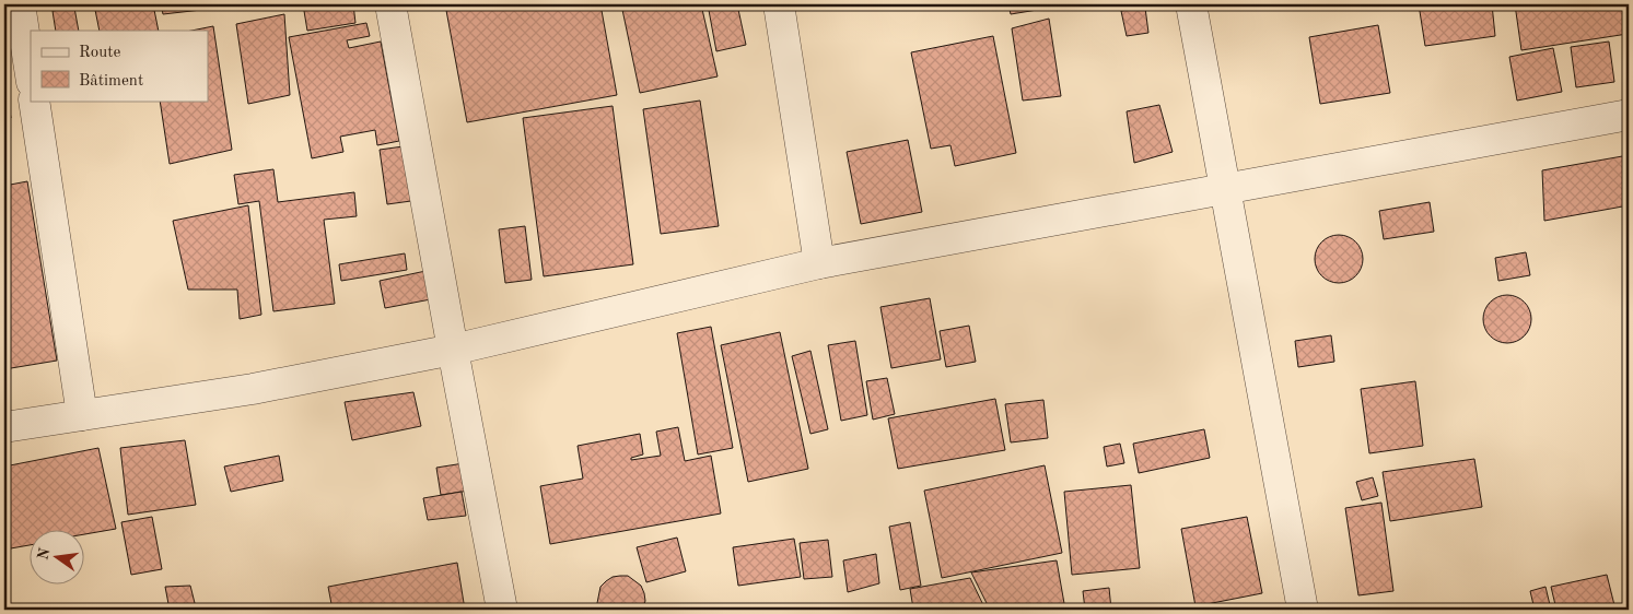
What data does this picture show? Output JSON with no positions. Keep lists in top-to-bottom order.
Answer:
{
  "legend": ["Route", "Bâtiment"],
  "north": "left"
}
